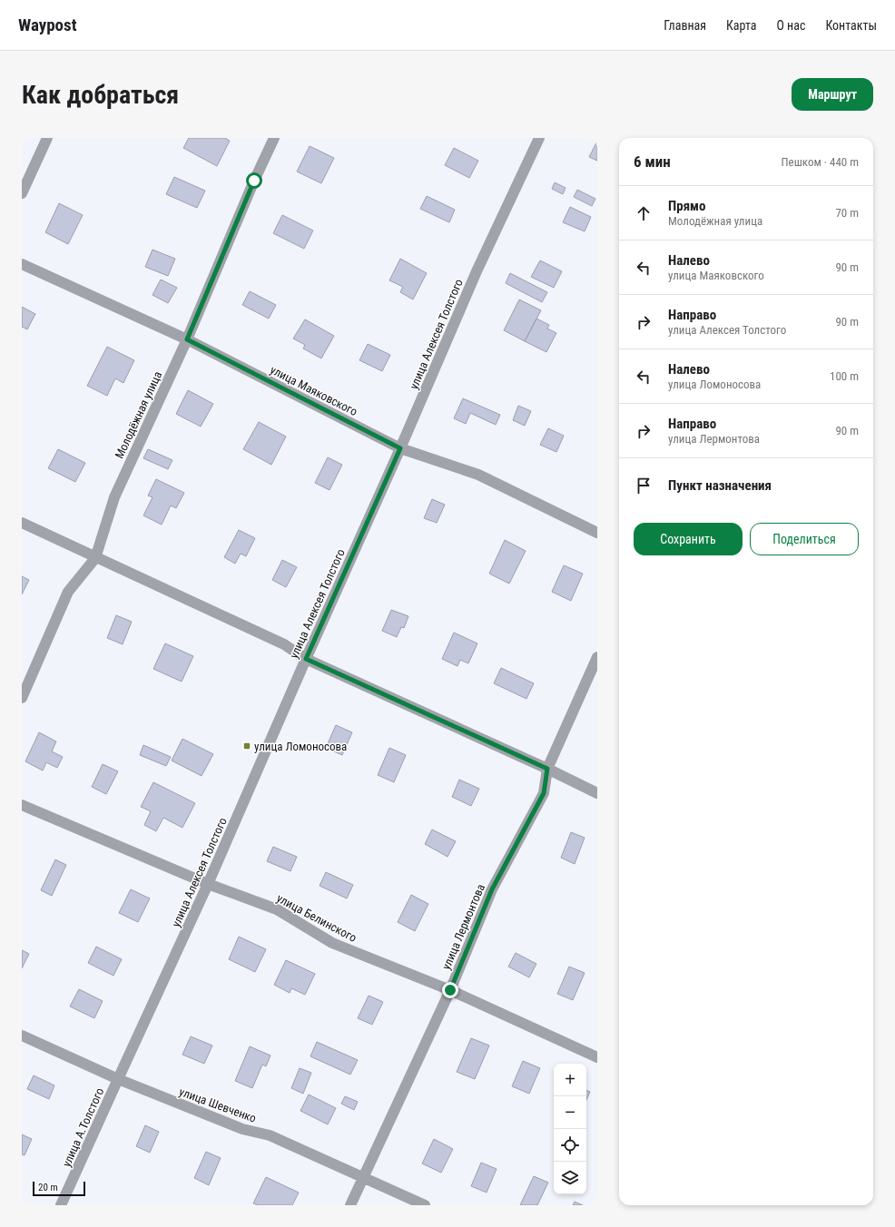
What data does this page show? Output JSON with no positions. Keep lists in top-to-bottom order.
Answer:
{
  "streets": {
    "street": [
      "улица Алексея Толстого",
      "улица Маяковского",
      "Молодёжная улица",
      "улица Белинского",
      "улица Лермонтова",
      "улица Шевченко",
      "улица А.Толстого"
    ]
  },
  "crossings": [
    ["улица Алексея Толстого", "улица Маяковского"],
    ["улица Алексея Толстого", "улица Белинского"],
    ["улица Алексея Толстого", "улица Шевченко"],
    ["улица Алексея Толстого", "улица А.Толстого"],
    ["улица Маяковского", "Молодёжная улица"],
    ["улица Белинского", "улица Лермонтова"],
    ["улица Лермонтова", "улица Шевченко"],
    ["улица Шевченко", "улица А.Толстого"]
  ],
  "places": {
    "transit": ["улица Ломоносова"]
  },
  "scale_bar": "20 m",
  "page": {
    "header": "Waypost",
    "nav": [
      "Главная",
      "Карта",
      "О нас",
      "Контакты"
    ],
    "buttons": [
      "Маршрут",
      ["Сохранить", "Поделиться"]
    ],
    "title": "Как добраться",
    "heading": ["6 мин", "Пешком · 440 m"],
    "list": [
      ["Прямо", "Молодёжная улица", "70 m"],
      ["Налево", "улица Маяковского", "90 m"],
      ["Направо", "улица Алексея Толстого", "90 m"],
      ["Налево", "улица Ломоносова", "100 m"],
      ["Направо", "улица Лермонтова", "90 m"],
      "Пункт назначения"
    ],
    "map_buttons": ["+", "−"],
    "scale": "20 m"
  }
}
